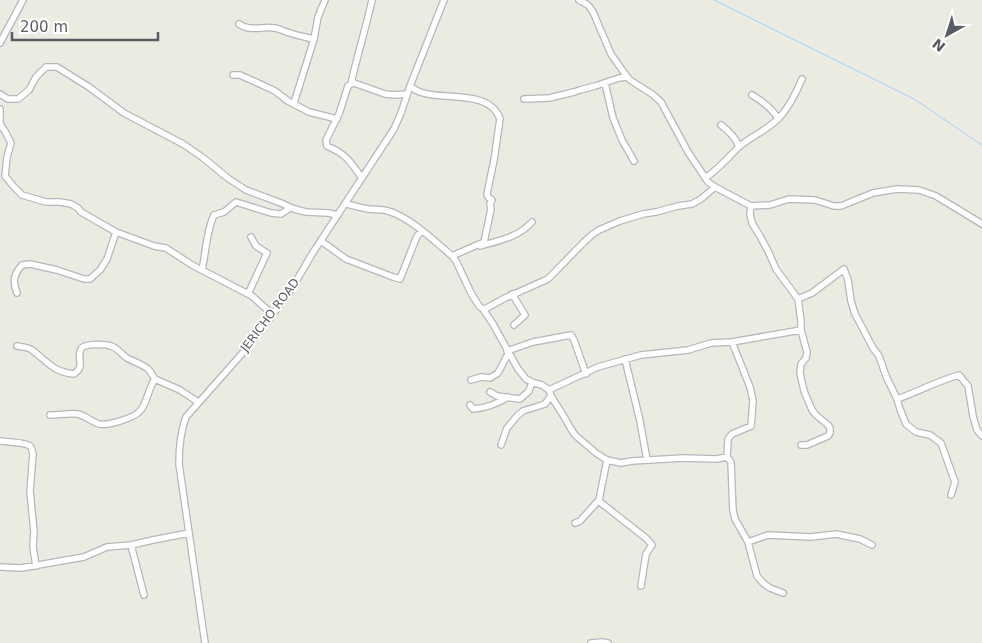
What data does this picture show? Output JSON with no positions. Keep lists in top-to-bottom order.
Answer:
{
  "streets": {
    "street": ["JERICHO ROAD"]
  },
  "scale_bar": "200 m",
  "north": "bottom left"
}
